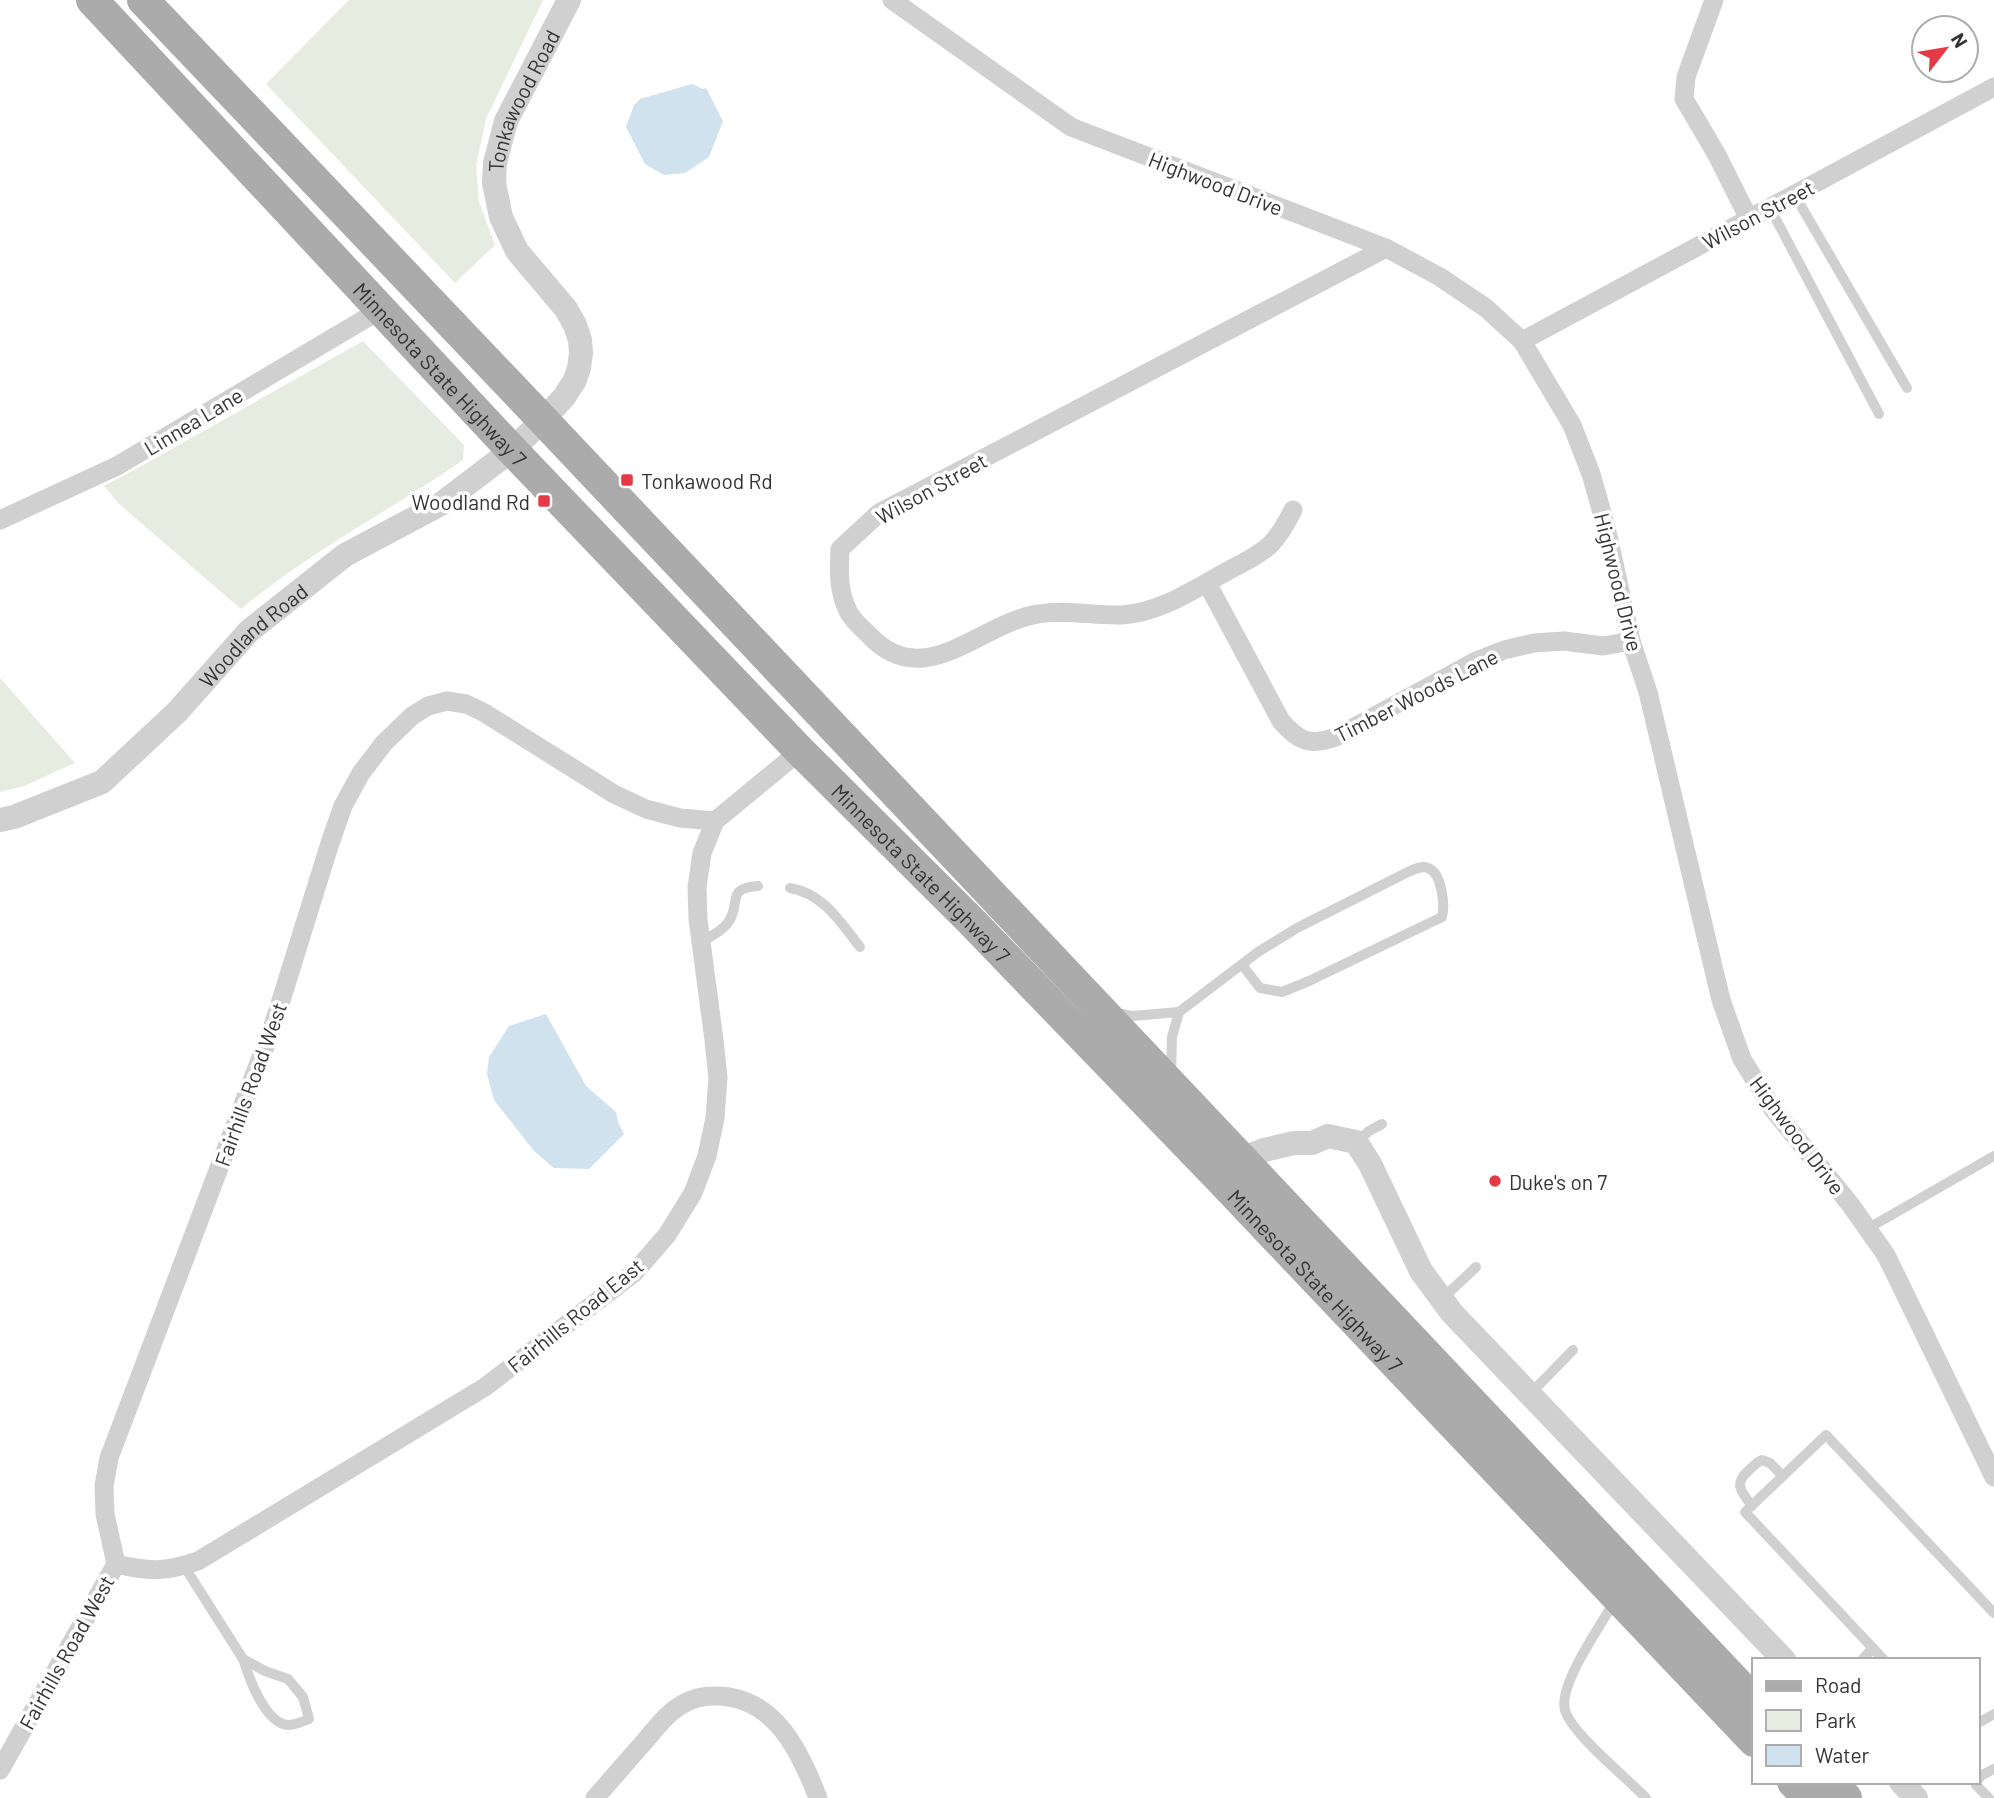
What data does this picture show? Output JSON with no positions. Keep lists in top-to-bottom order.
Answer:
{
  "streets": {
    "main road": ["Minnesota State Highway 7"],
    "street": [
      "Tonkawood Road",
      "Highwood Drive",
      "Wilson Street",
      "Linnea Lane",
      "Woodland Road",
      "Timber Woods Lane",
      "Fairhills Road West",
      "Fairhills Road East"
    ]
  },
  "crossings": [
    ["Tonkawood Road", "Minnesota State Highway 7"],
    ["Tonkawood Road", "Woodland Road"],
    ["Highwood Drive", "Wilson Street"],
    ["Highwood Drive", "Timber Woods Lane"],
    ["Wilson Street", "Timber Woods Lane"],
    ["Minnesota State Highway 7", "Linnea Lane"],
    ["Minnesota State Highway 7", "Woodland Road"],
    ["Minnesota State Highway 7", "Fairhills Road East"],
    ["Fairhills Road West", "Fairhills Road East"]
  ],
  "places": {
    "transit": ["Tonkawood Rd", "Woodland Rd"],
    "other": ["Duke's on 7"]
  },
  "legend": ["Road", "Park", "Water"],
  "north": "top right"
}
